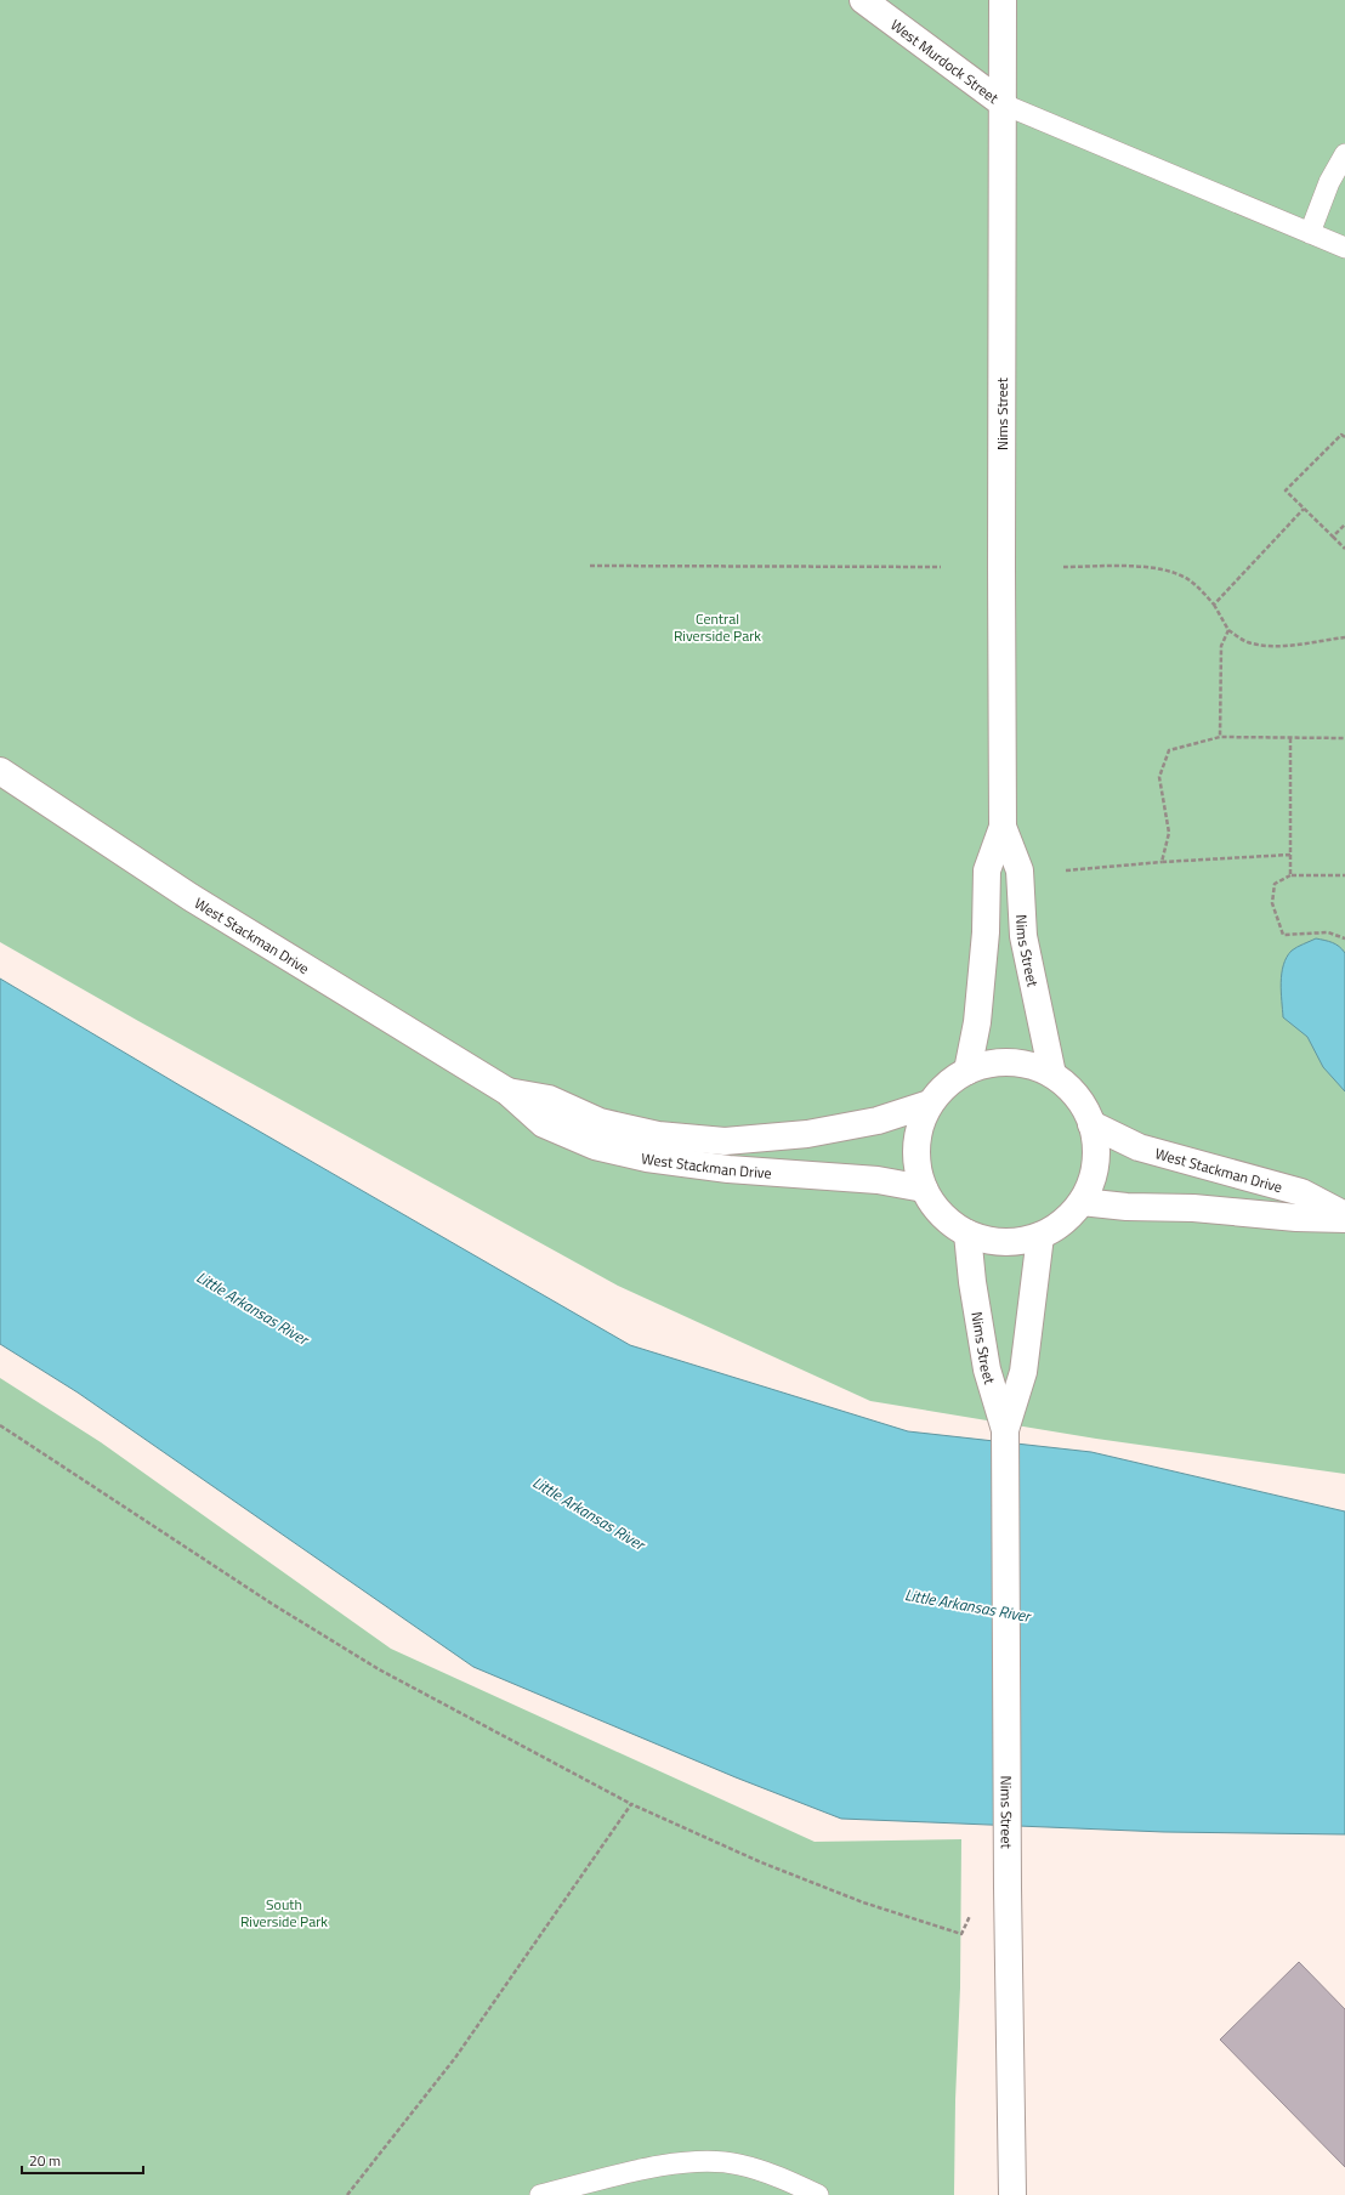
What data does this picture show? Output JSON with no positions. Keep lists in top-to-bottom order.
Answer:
{
  "streets": {
    "street": ["West Murdock Street", "Nims Street", "West Stackman Drive"]
  },
  "crossings": [
    ["West Murdock Street", "Nims Street"]
  ],
  "water": ["Little Arkansas River"],
  "parks": ["Central Riverside Park", "South Riverside Park"],
  "scale_bar": "20 m"
}
